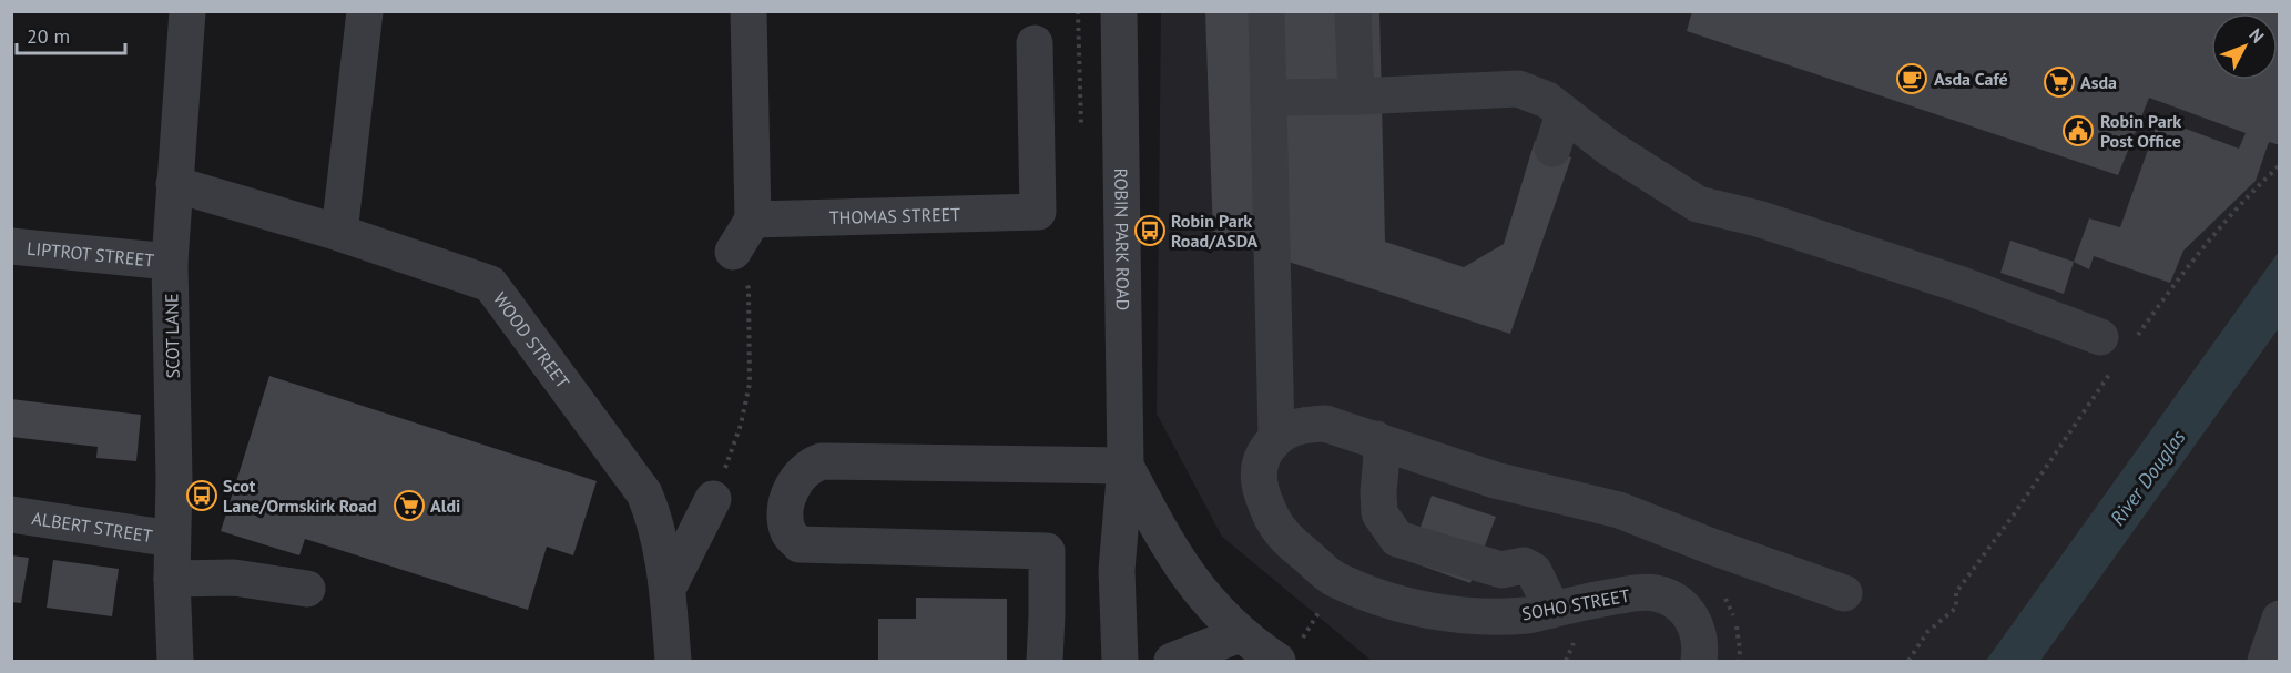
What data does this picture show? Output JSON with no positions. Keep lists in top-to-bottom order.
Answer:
{
  "streets": {
    "street": [
      "THOMAS STREET",
      "ROBIN PARK ROAD",
      "LIPTROT STREET",
      "SCOT LANE",
      "WOOD STREET",
      "ALBERT STREET",
      "SOHO STREET"
    ]
  },
  "crossings": [
    ["LIPTROT STREET", "SCOT LANE"],
    ["SCOT LANE", "WOOD STREET"],
    ["SCOT LANE", "ALBERT STREET"]
  ],
  "water": ["River Douglas"],
  "places": {
    "cafe": ["Asda Café"],
    "supermarket": ["Asda", "Aldi"],
    "public building": ["Robin Park Post Office"],
    "bus stop": ["Robin Park Road/ASDA", "Scot Lane/Ormskirk Road"]
  },
  "scale_bar": "20 m",
  "north": "top right"
}
